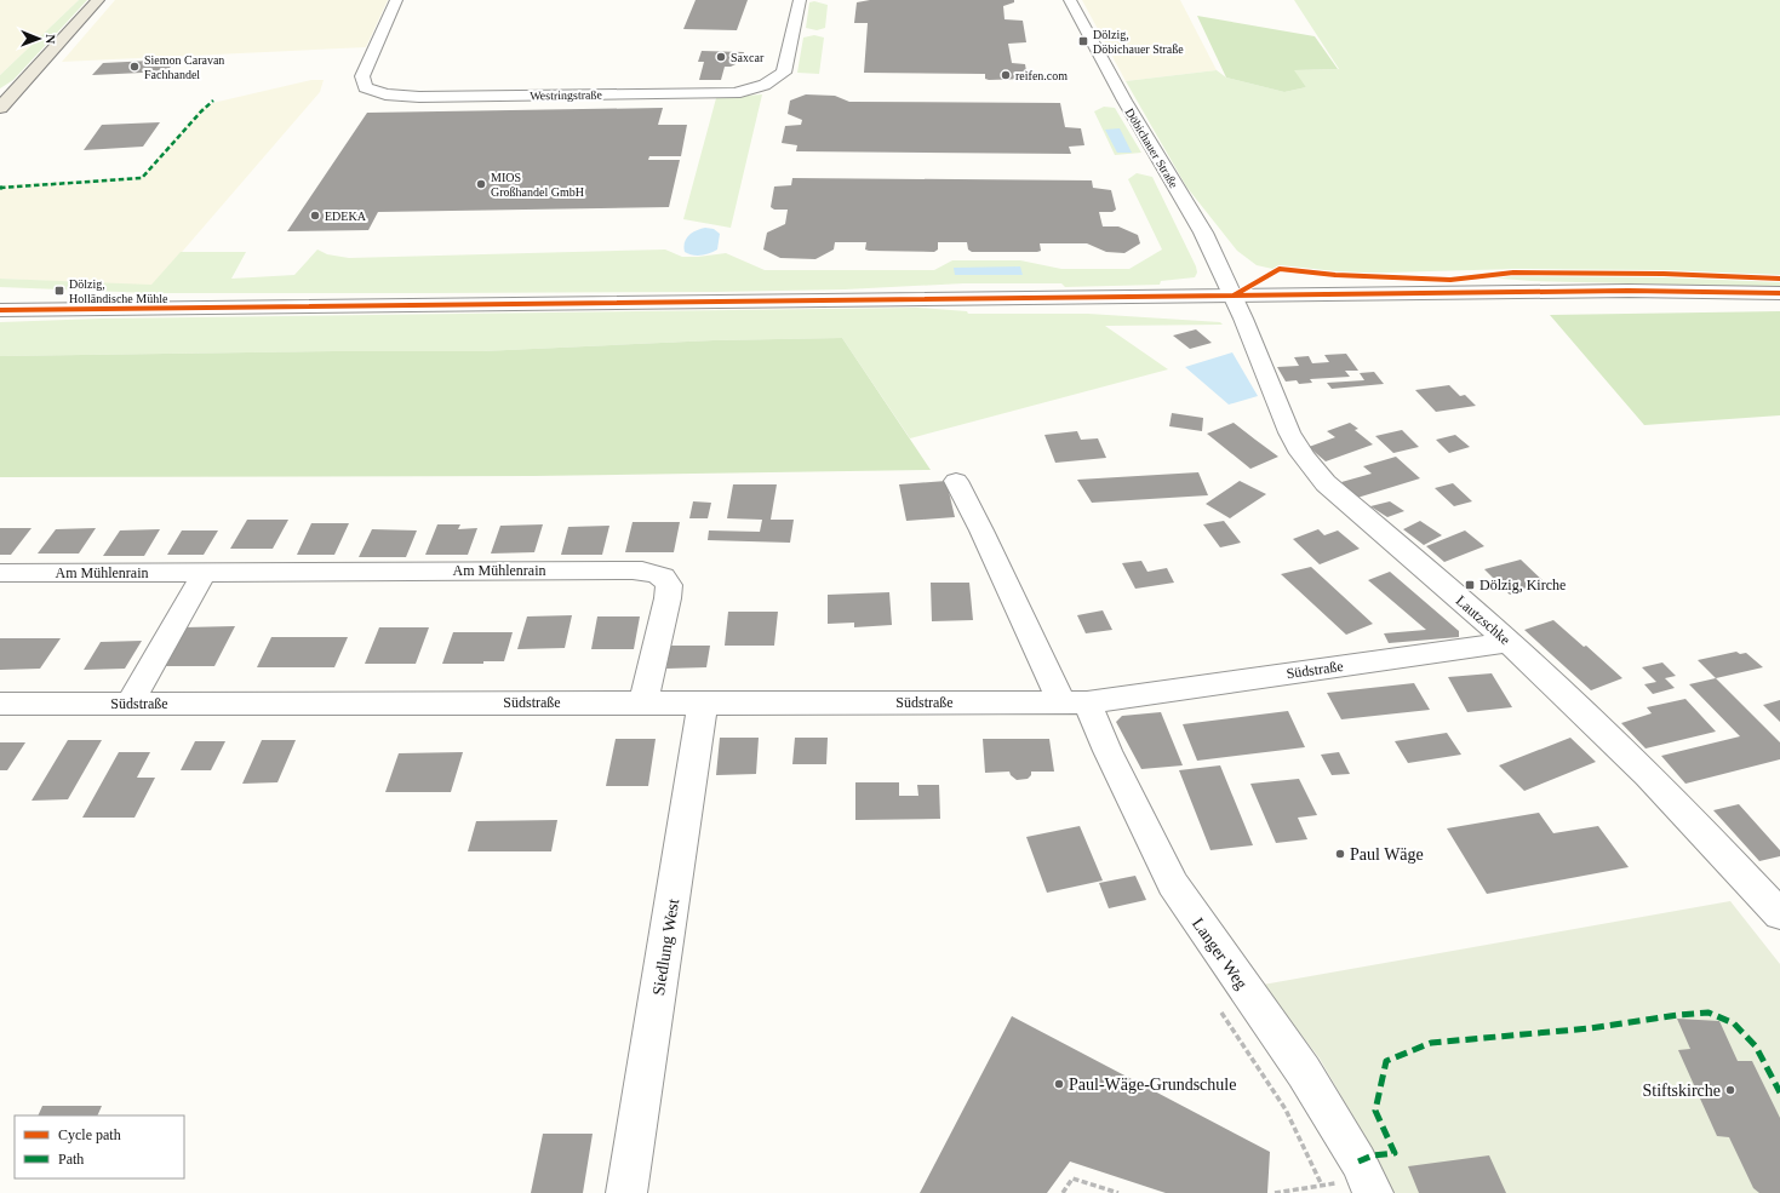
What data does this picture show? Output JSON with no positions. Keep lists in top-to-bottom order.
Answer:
{
  "streets": {
    "street": [
      "Westringstraße",
      "Döbichauer Straße",
      "Am Mühlenrain",
      "Lautzschke",
      "Südstraße",
      "Siedlung West",
      "Langer Weg"
    ]
  },
  "crossings": [
    ["Döbichauer Straße", "Lautzschke"],
    ["Am Mühlenrain", "Südstraße"],
    ["Lautzschke", "Südstraße"],
    ["Südstraße", "Siedlung West"],
    ["Südstraße", "Langer Weg"]
  ],
  "places": {
    "transit": ["Dölzig, Döbichauer Straße", "Dölzig, Holländische Mühle", "Dölzig, Kirche"],
    "other": [
      "Saxcar",
      "Siemon Caravan Fachhandel",
      "reifen.com",
      "MIOS Großhandel GmbH",
      "EDEKA",
      "Paul Wäge",
      "Paul-Wäge-Grundschule",
      "Stiftskirche"
    ]
  },
  "legend": ["Cycle path", "Path"],
  "north": "right"
}
